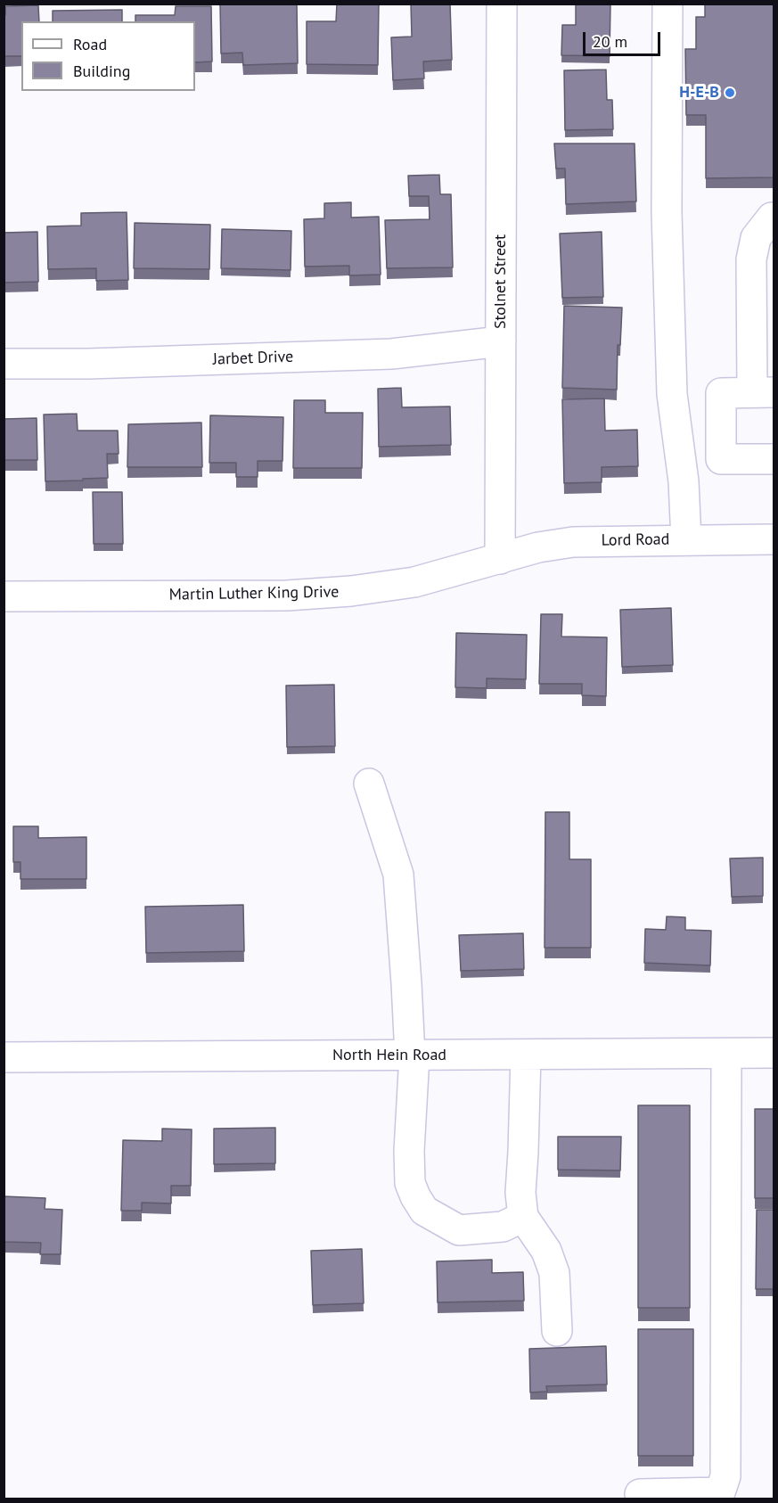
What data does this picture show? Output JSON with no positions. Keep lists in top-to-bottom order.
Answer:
{
  "streets": {
    "street": [
      "Stolnet Street",
      "Jarbet Drive",
      "Lord Road",
      "Martin Luther King Drive",
      "North Hein Road"
    ]
  },
  "crossings": [
    ["Stolnet Street", "Jarbet Drive"],
    ["Stolnet Street", "Lord Road"],
    ["Stolnet Street", "Martin Luther King Drive"],
    ["Lord Road", "Martin Luther King Drive"]
  ],
  "places": ["H-E-B"],
  "legend": ["Road", "Building"],
  "scale_bar": "20 m"
}
